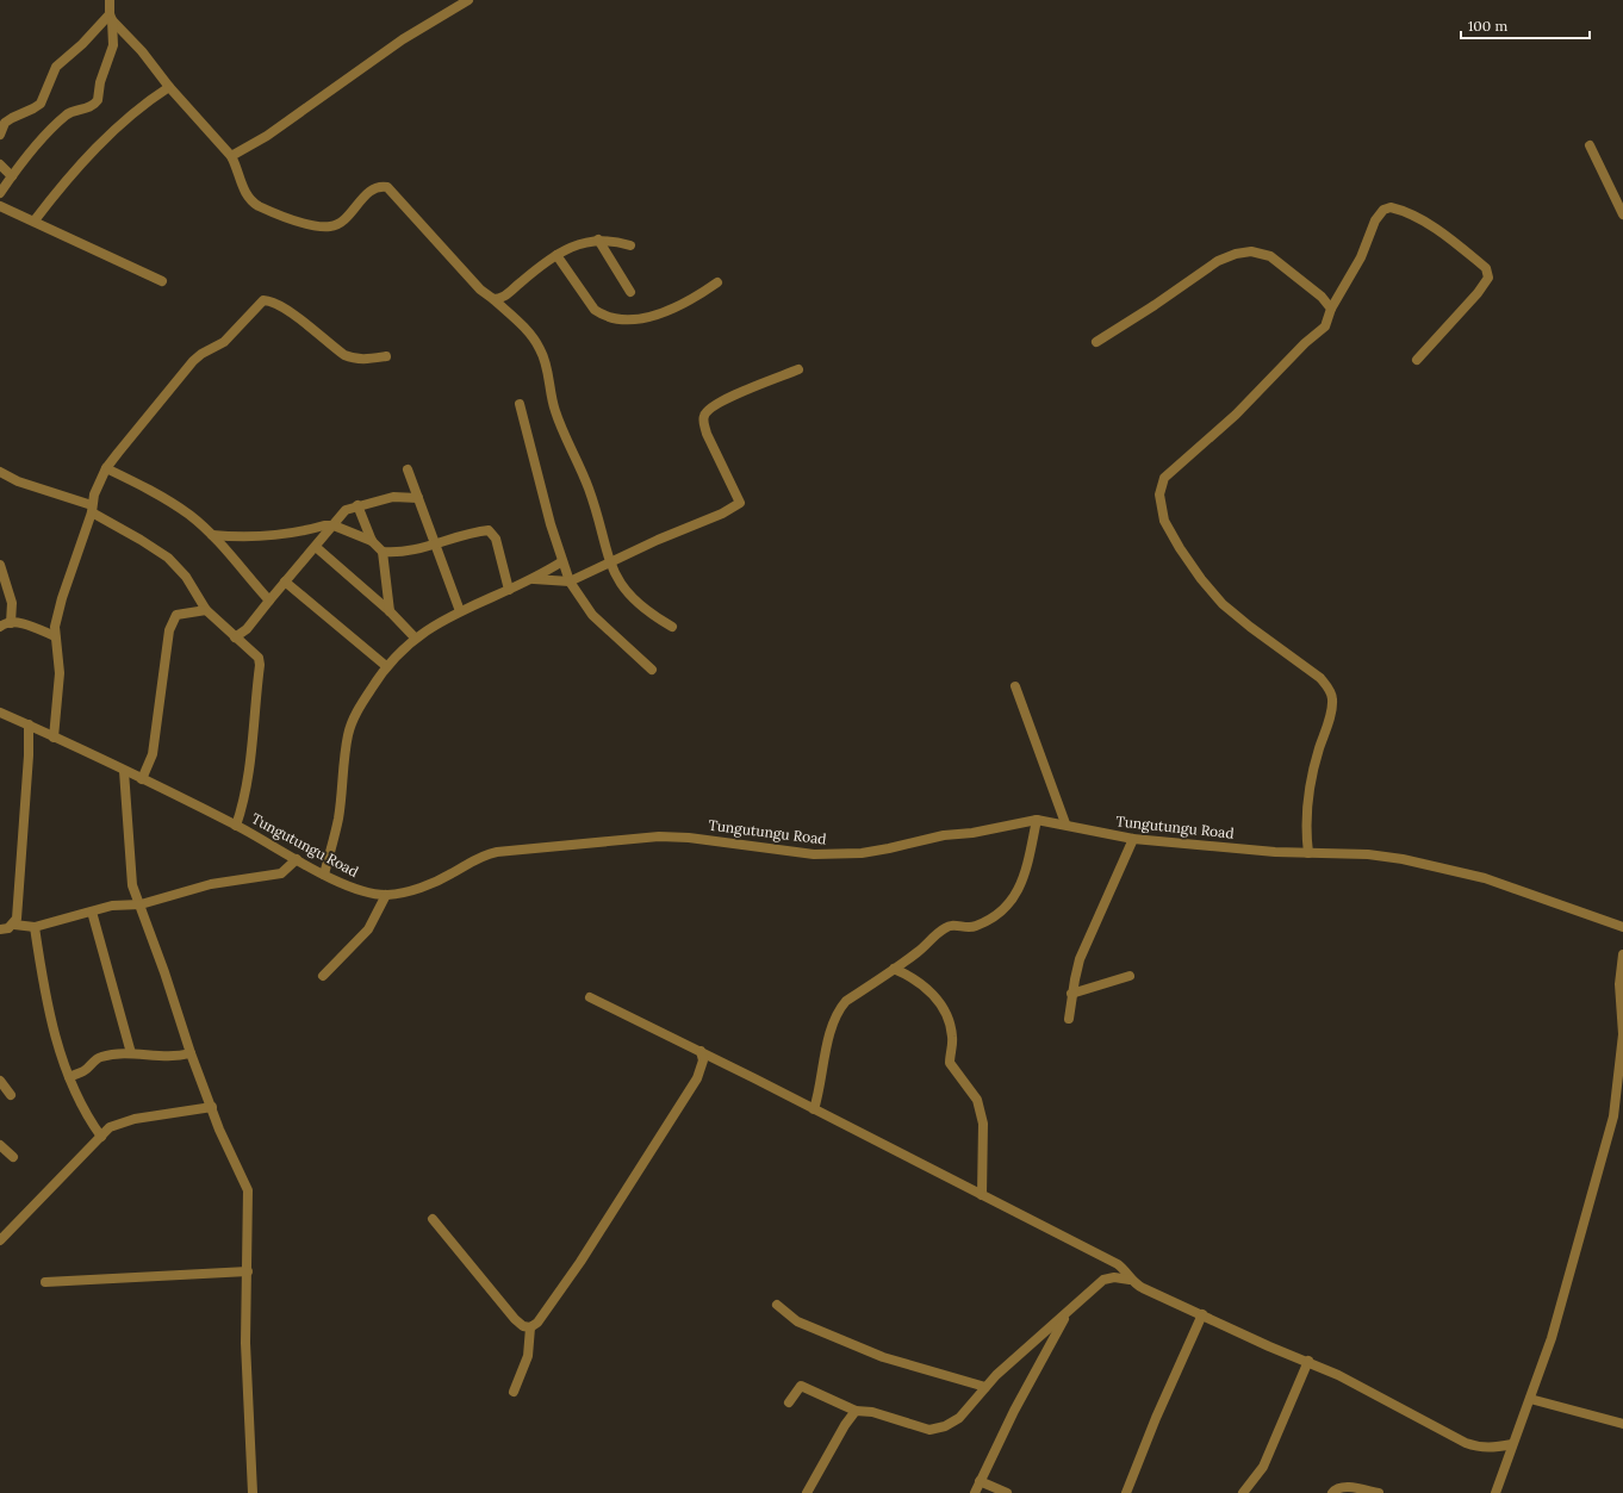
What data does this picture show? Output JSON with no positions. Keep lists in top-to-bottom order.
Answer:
{
  "streets": {
    "street": ["Tungutungu Road"]
  },
  "scale_bar": "100 m"
}
